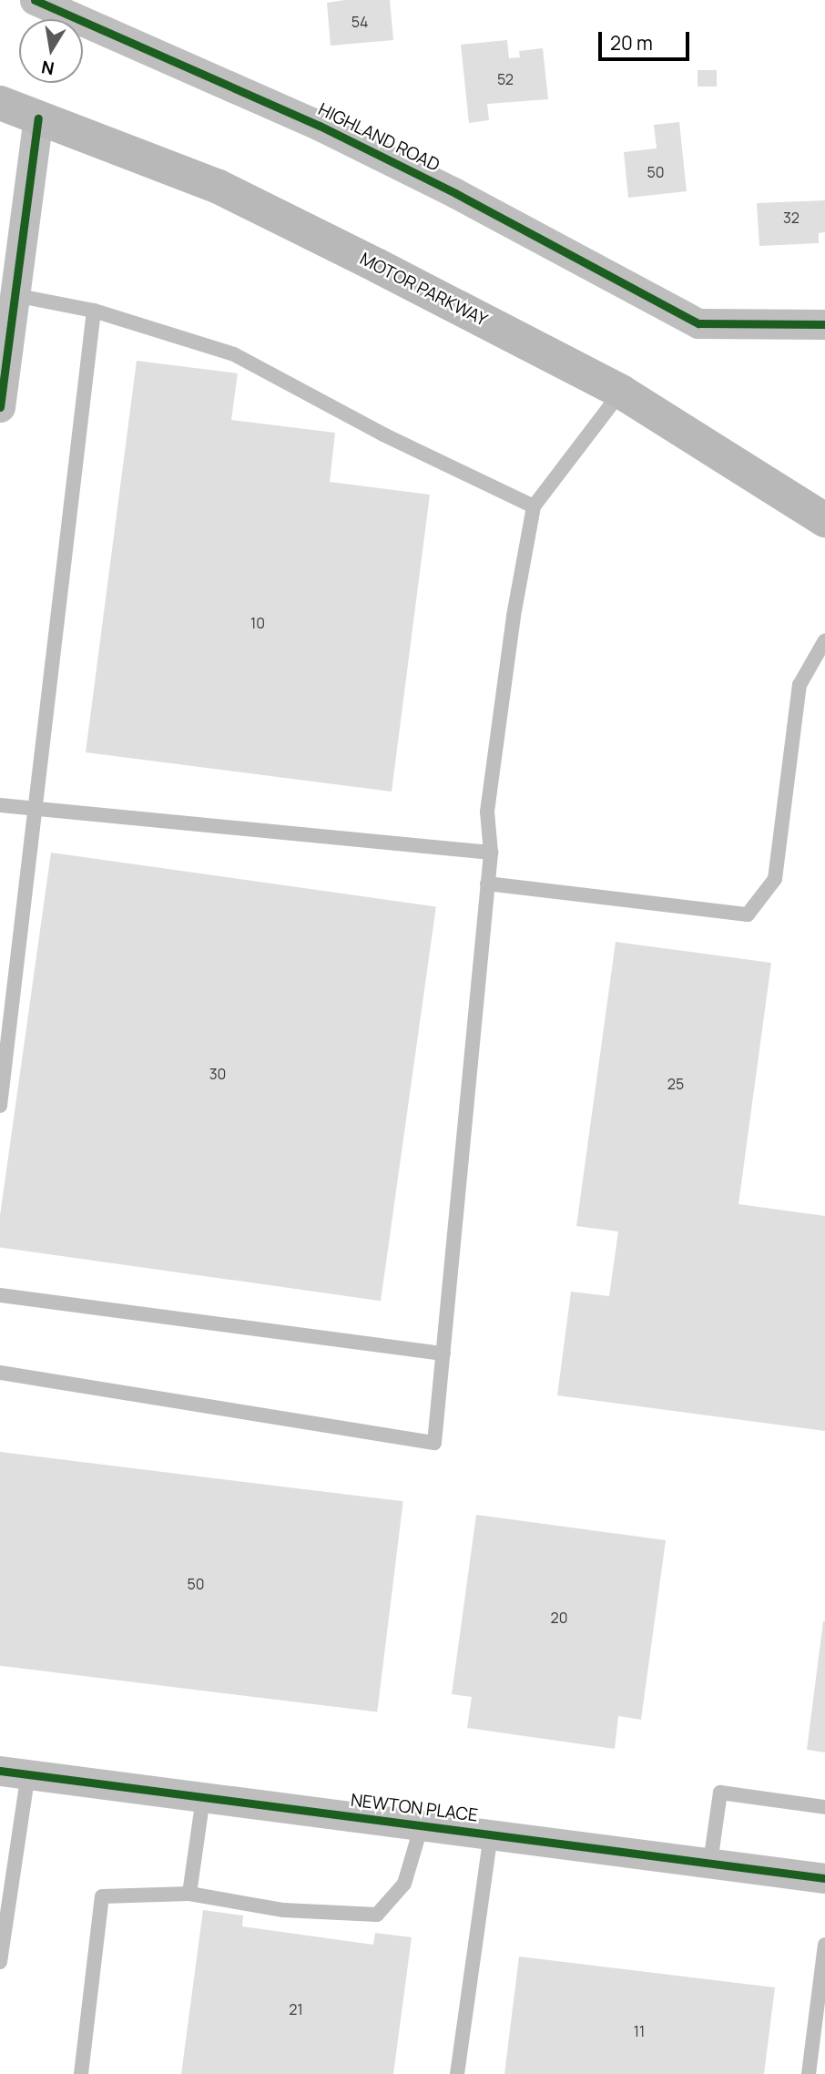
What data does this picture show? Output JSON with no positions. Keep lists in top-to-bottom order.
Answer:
{
  "streets": {
    "main road": ["MOTOR PARKWAY"],
    "street": ["HIGHLAND ROAD", "NEWTON PLACE"]
  },
  "house_numbers": [
    "54",
    "52",
    "50",
    "32",
    "10",
    "30",
    "25",
    "50",
    "20",
    "21",
    "11"
  ],
  "scale_bar": "20 m",
  "north": "bottom"
}
